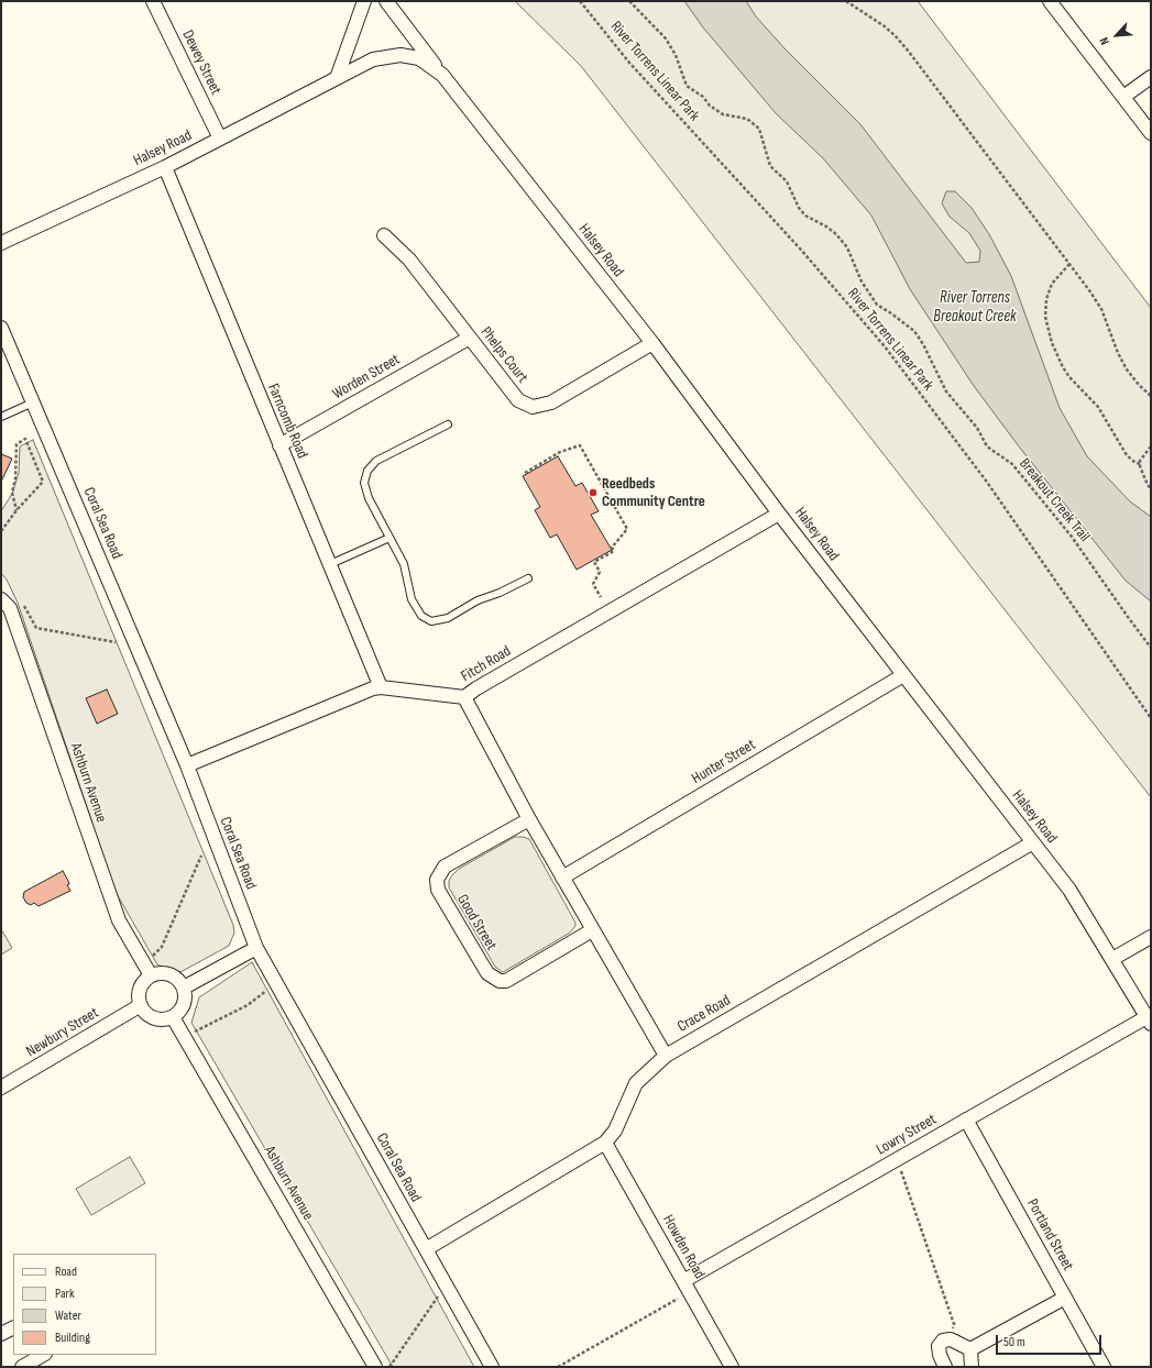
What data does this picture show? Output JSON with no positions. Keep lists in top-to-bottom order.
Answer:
{
  "streets": {
    "street": [
      "Dewey Street",
      "Halsey Road",
      "Phelps Court",
      "Worden Street",
      "Farncomb Road",
      "Coral Sea Road",
      "Fitch Road",
      "Hunter Street",
      "Ashburn Avenue",
      "Good Street",
      "Crace Road",
      "Newbury Street",
      "Lowry Street",
      "Portland Street",
      "Howden Road"
    ],
    "path": ["River Torrens Linear Park", "Breakout Creek Trail"]
  },
  "crossings": [
    ["Dewey Street", "Halsey Road"],
    ["Halsey Road", "Phelps Court"],
    ["Halsey Road", "Farncomb Road"],
    ["Halsey Road", "Fitch Road"],
    ["Halsey Road", "Hunter Street"],
    ["Halsey Road", "Crace Road"],
    ["Halsey Road", "Lowry Street"],
    ["Phelps Court", "Worden Street"],
    ["Worden Street", "Farncomb Road"],
    ["Farncomb Road", "Fitch Road"],
    ["Coral Sea Road", "Fitch Road"],
    ["Coral Sea Road", "Crace Road"],
    ["Ashburn Avenue", "Newbury Street"],
    ["Crace Road", "Howden Road"],
    ["Lowry Street", "Portland Street"],
    ["Lowry Street", "Howden Road"]
  ],
  "water": ["River Torrens Breakout Creek"],
  "places": ["Reedbeds Community Centre"],
  "legend": [
    "Road",
    "Park",
    "Water",
    "Building"
  ],
  "scale_bar": "50 m",
  "north": "bottom left"
}
